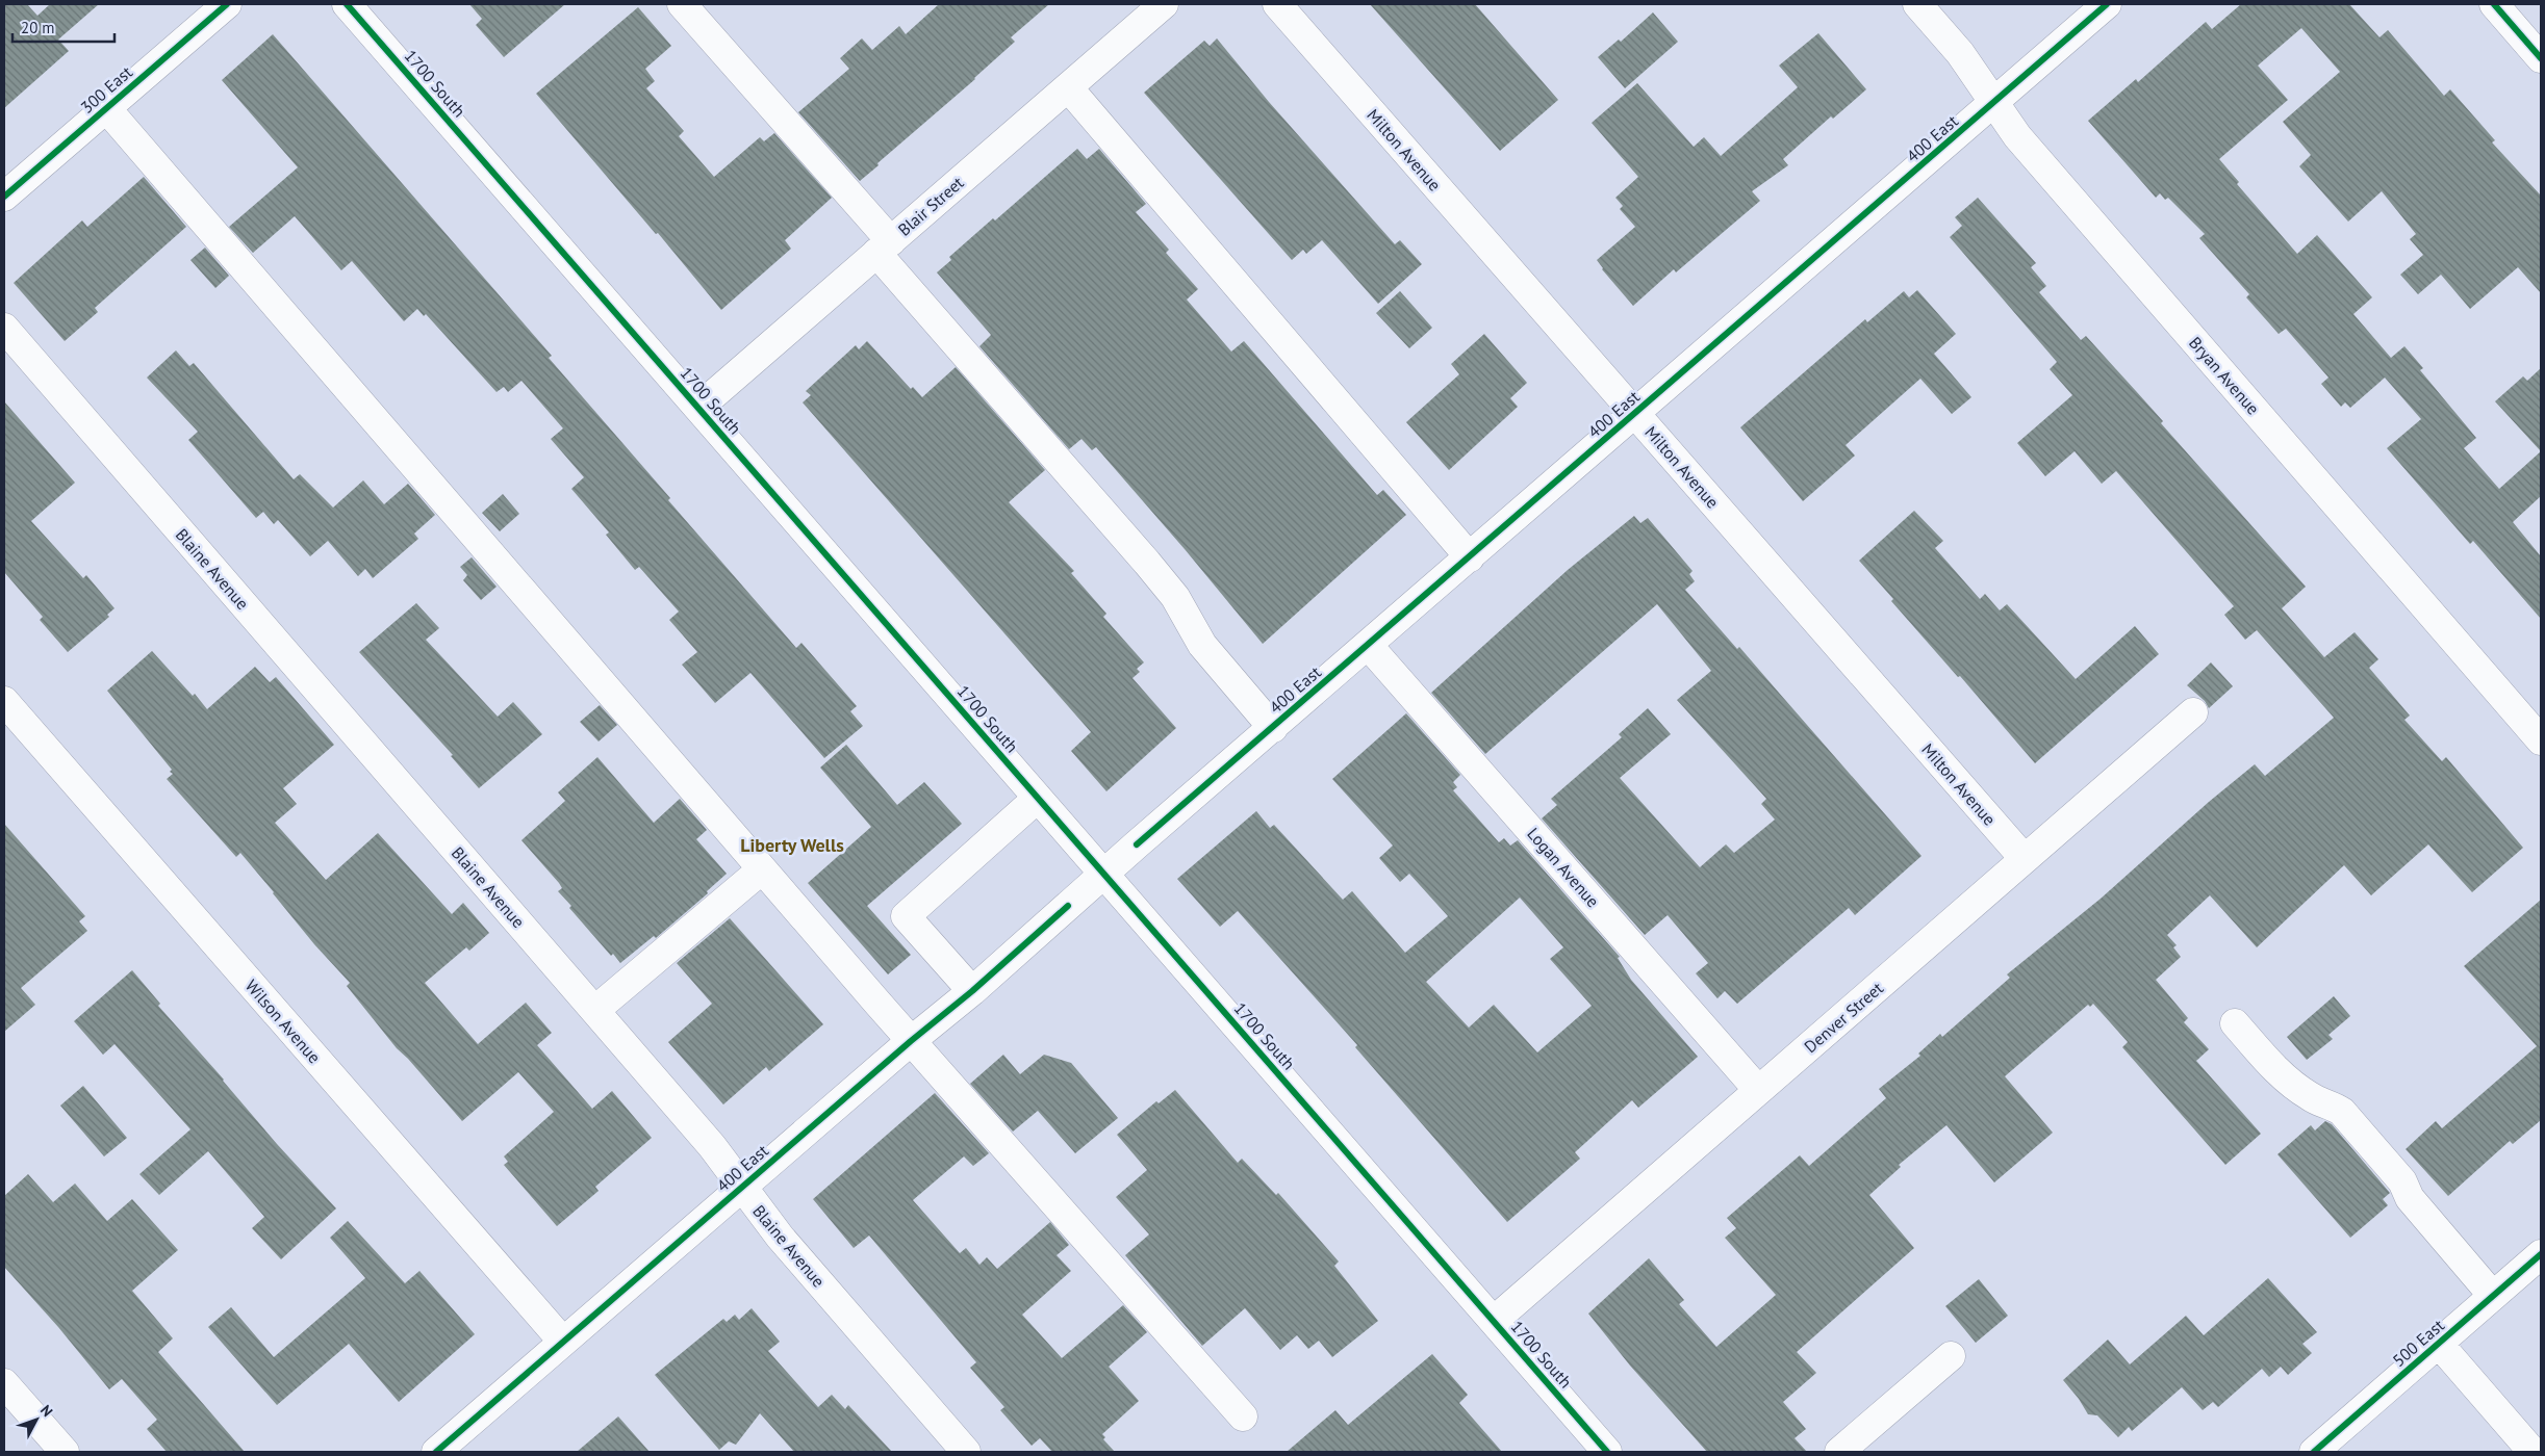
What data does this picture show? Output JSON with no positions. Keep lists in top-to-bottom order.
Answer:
{
  "streets": {
    "street": [
      "1700 South",
      "300 East",
      "400 East",
      "Milton Avenue",
      "Blair Street",
      "Bryan Avenue",
      "Blaine Avenue",
      "Logan Avenue",
      "Denver Street",
      "Wilson Avenue",
      "500 East"
    ]
  },
  "crossings": [
    ["1700 South", "400 East"],
    ["1700 South", "Blair Street"],
    ["1700 South", "Denver Street"],
    ["400 East", "Milton Avenue"],
    ["400 East", "Bryan Avenue"],
    ["400 East", "Blaine Avenue"],
    ["400 East", "Logan Avenue"],
    ["400 East", "Wilson Avenue"],
    ["Milton Avenue", "Denver Street"],
    ["Logan Avenue", "Denver Street"]
  ],
  "districts": ["Liberty Wells"],
  "scale_bar": "20 m",
  "north": "top right"
}
